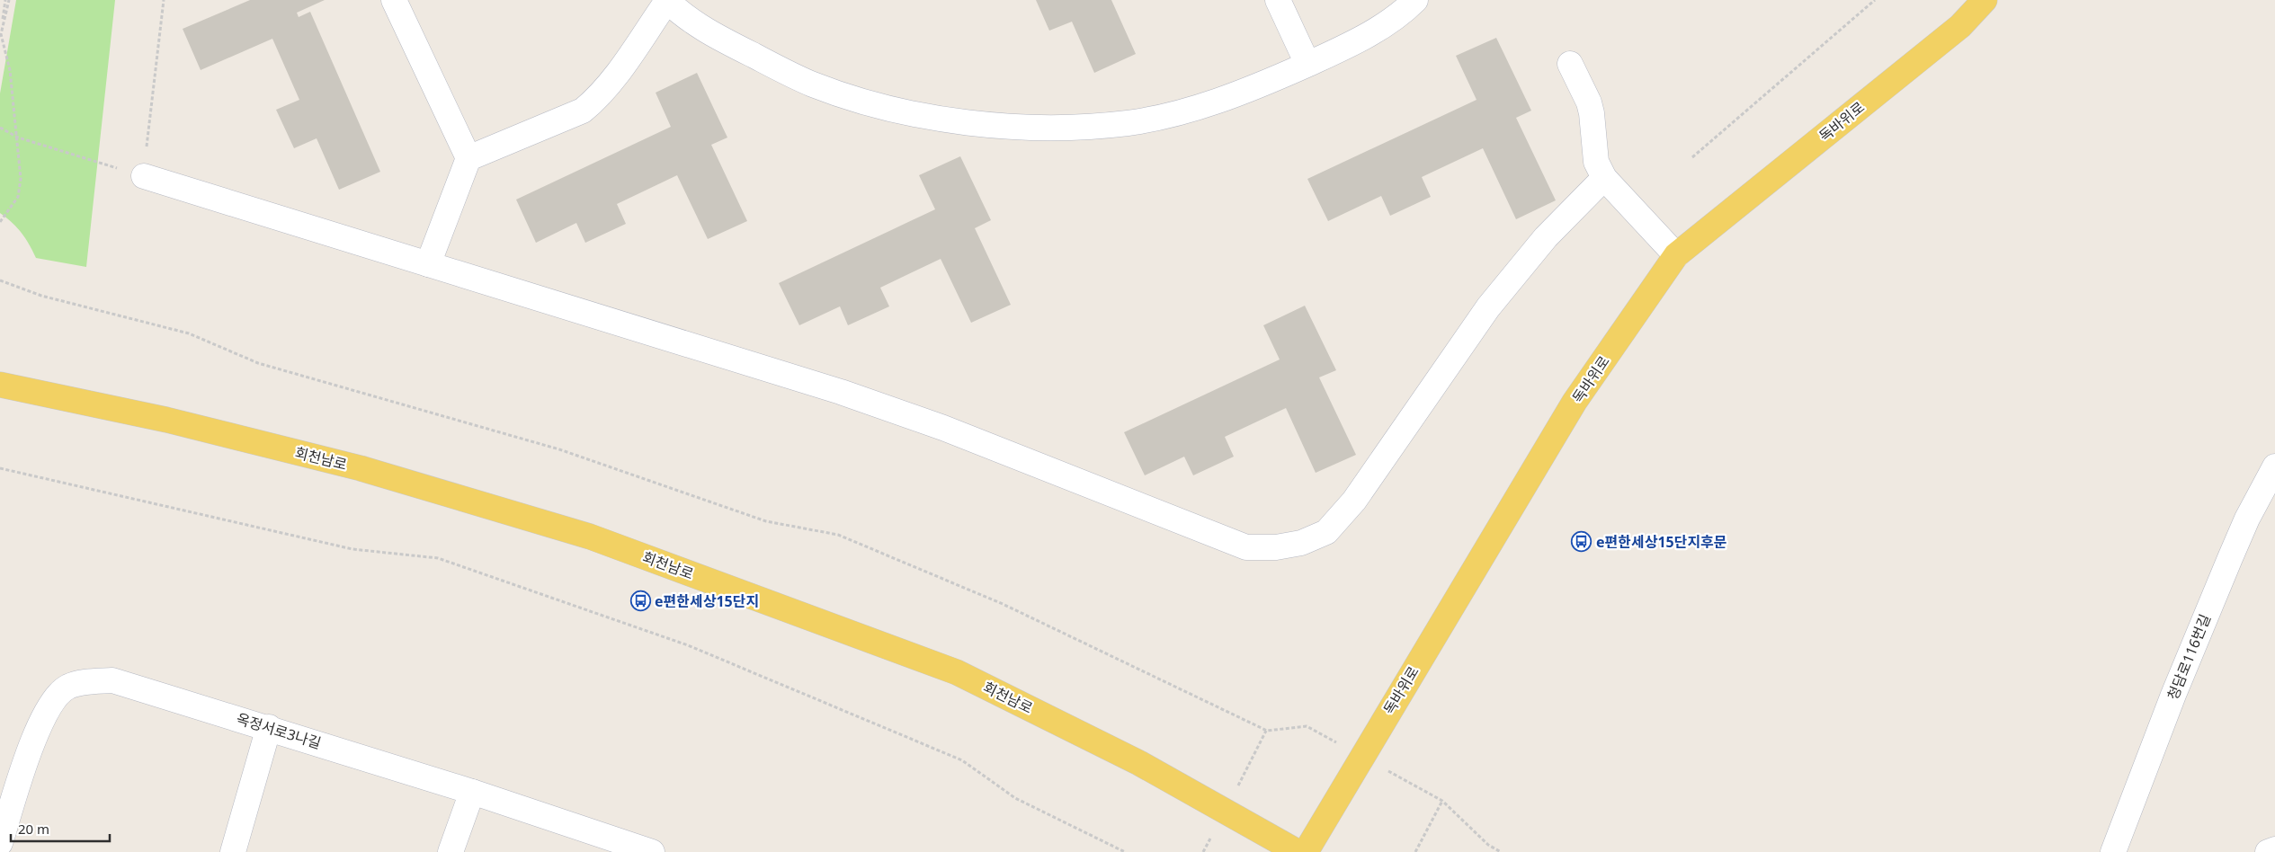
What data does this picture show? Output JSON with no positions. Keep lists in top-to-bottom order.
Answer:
{
  "streets": {
    "main road": ["독바위로", "회천남로"],
    "street": ["청담로116번길", "옥정서로3나길"]
  },
  "places": {
    "bus stop": ["e편한세상15단지후문", "e편한세상15단지"]
  },
  "scale_bar": "20 m"
}
